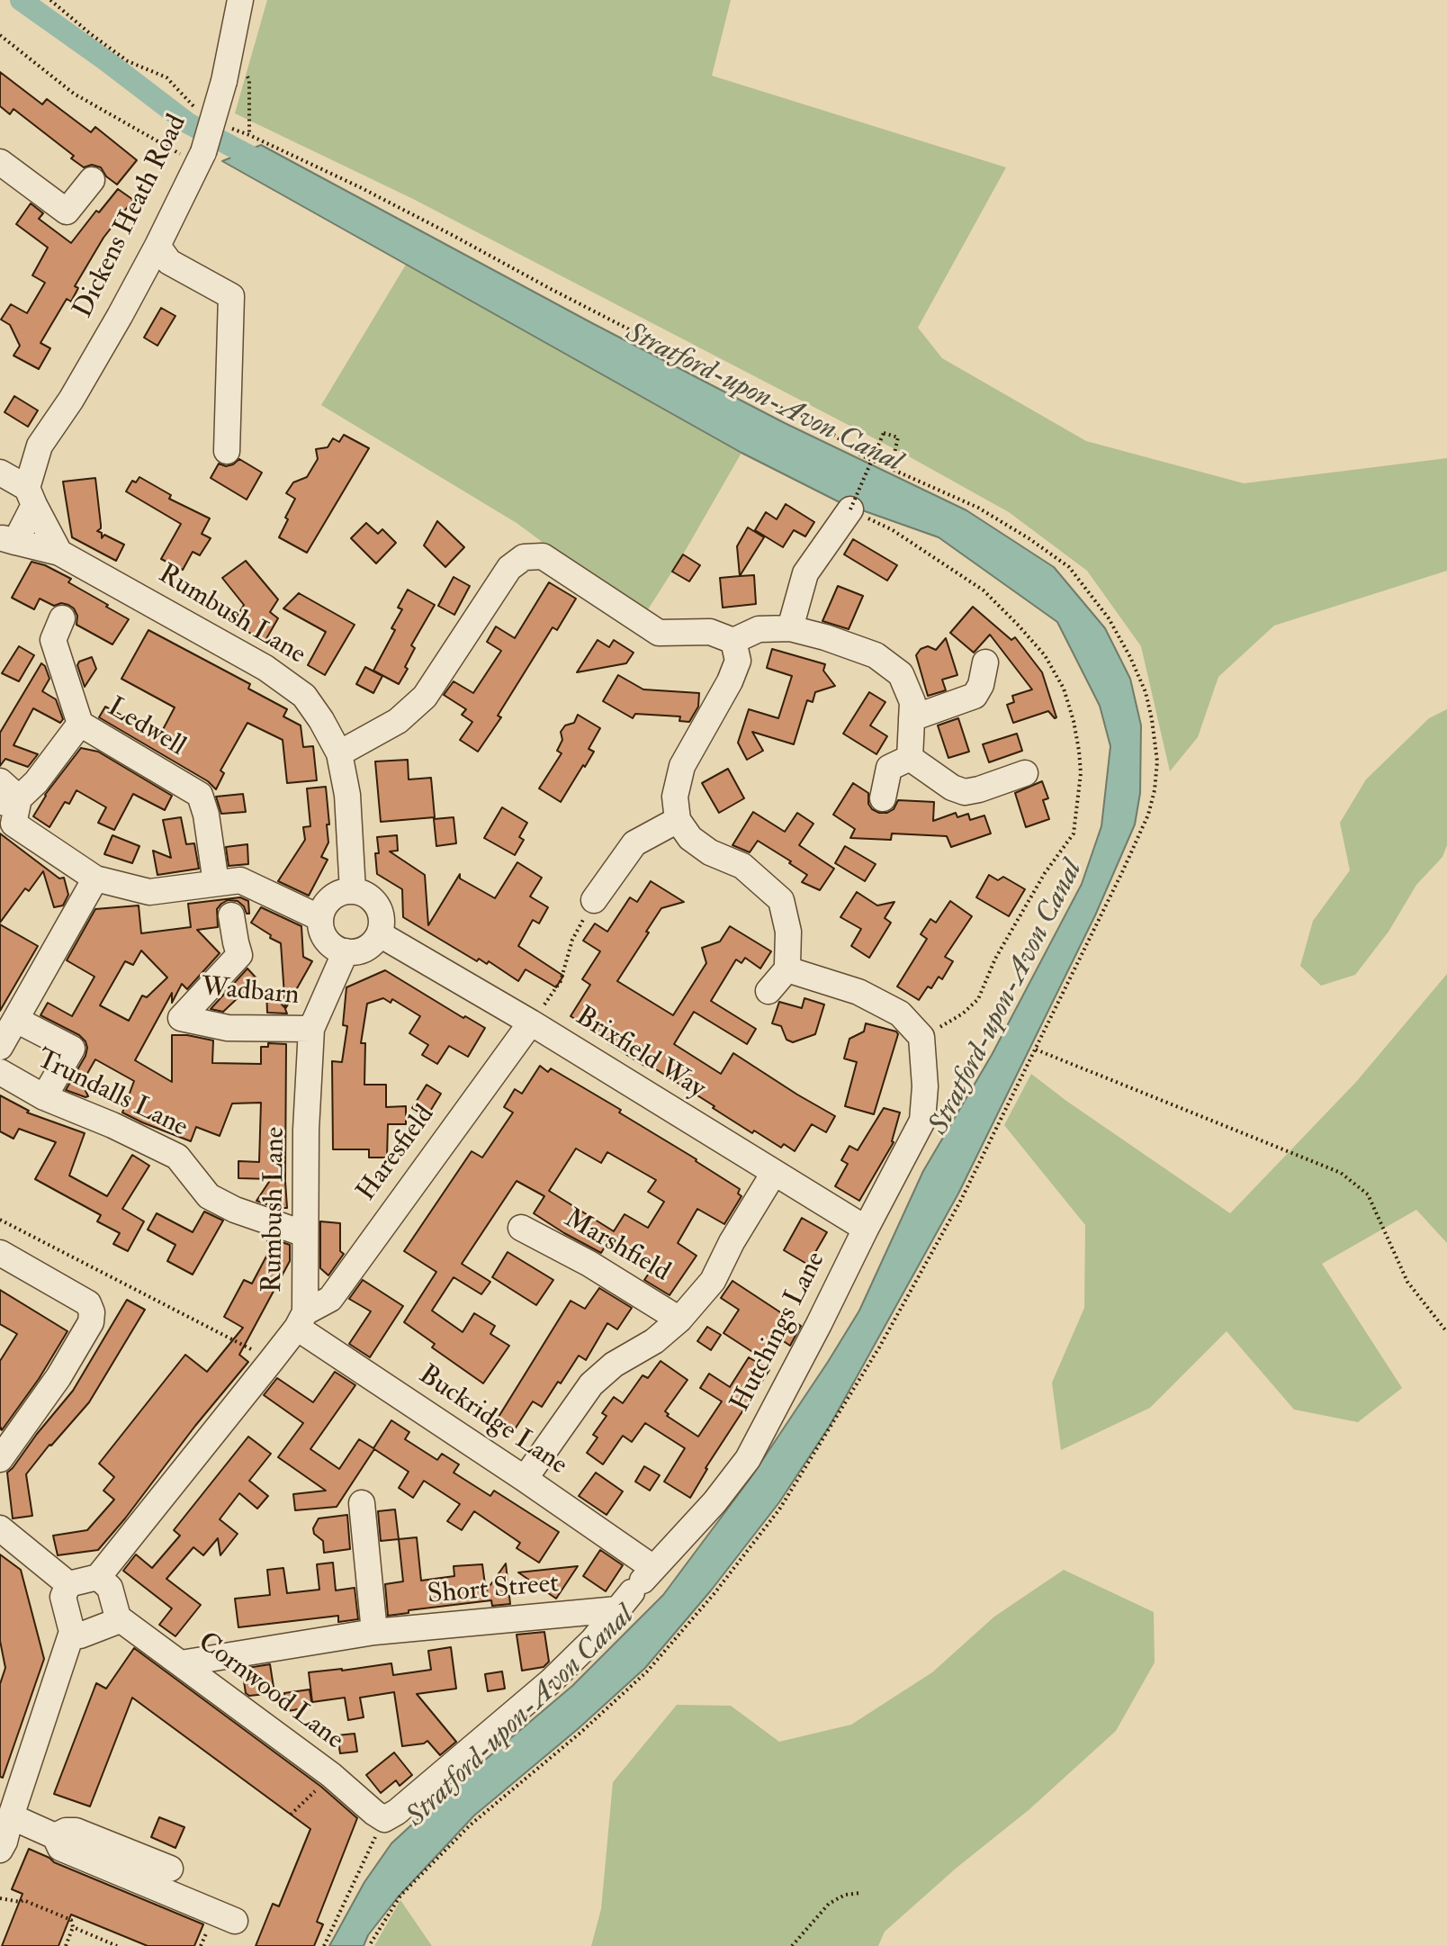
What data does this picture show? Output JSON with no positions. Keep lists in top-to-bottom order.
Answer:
{
  "streets": {
    "street": [
      "Dickens Heath Road",
      "Rumbush Lane",
      "Ledwell",
      "Wadbarn",
      "Brixfield Way",
      "Trundalls Lane",
      "Haresfield",
      "Marshfield",
      "Hutchings Lane",
      "Buckridge Lane",
      "Short Street",
      "Cornwood Lane"
    ]
  },
  "crossings": [
    ["Dickens Heath Road", "Rumbush Lane"],
    ["Rumbush Lane", "Wadbarn"],
    ["Rumbush Lane", "Brixfield Way"],
    ["Rumbush Lane", "Trundalls Lane"],
    ["Rumbush Lane", "Haresfield"],
    ["Rumbush Lane", "Buckridge Lane"],
    ["Rumbush Lane", "Cornwood Lane"],
    ["Ledwell", "Wadbarn"],
    ["Brixfield Way", "Haresfield"],
    ["Brixfield Way", "Marshfield"],
    ["Brixfield Way", "Hutchings Lane"],
    ["Haresfield", "Buckridge Lane"],
    ["Marshfield", "Buckridge Lane"],
    ["Hutchings Lane", "Buckridge Lane"],
    ["Hutchings Lane", "Short Street"],
    ["Hutchings Lane", "Cornwood Lane"],
    ["Buckridge Lane", "Short Street"],
    ["Short Street", "Cornwood Lane"]
  ],
  "water": ["Stratford-upon-Avon Canal"]
}
